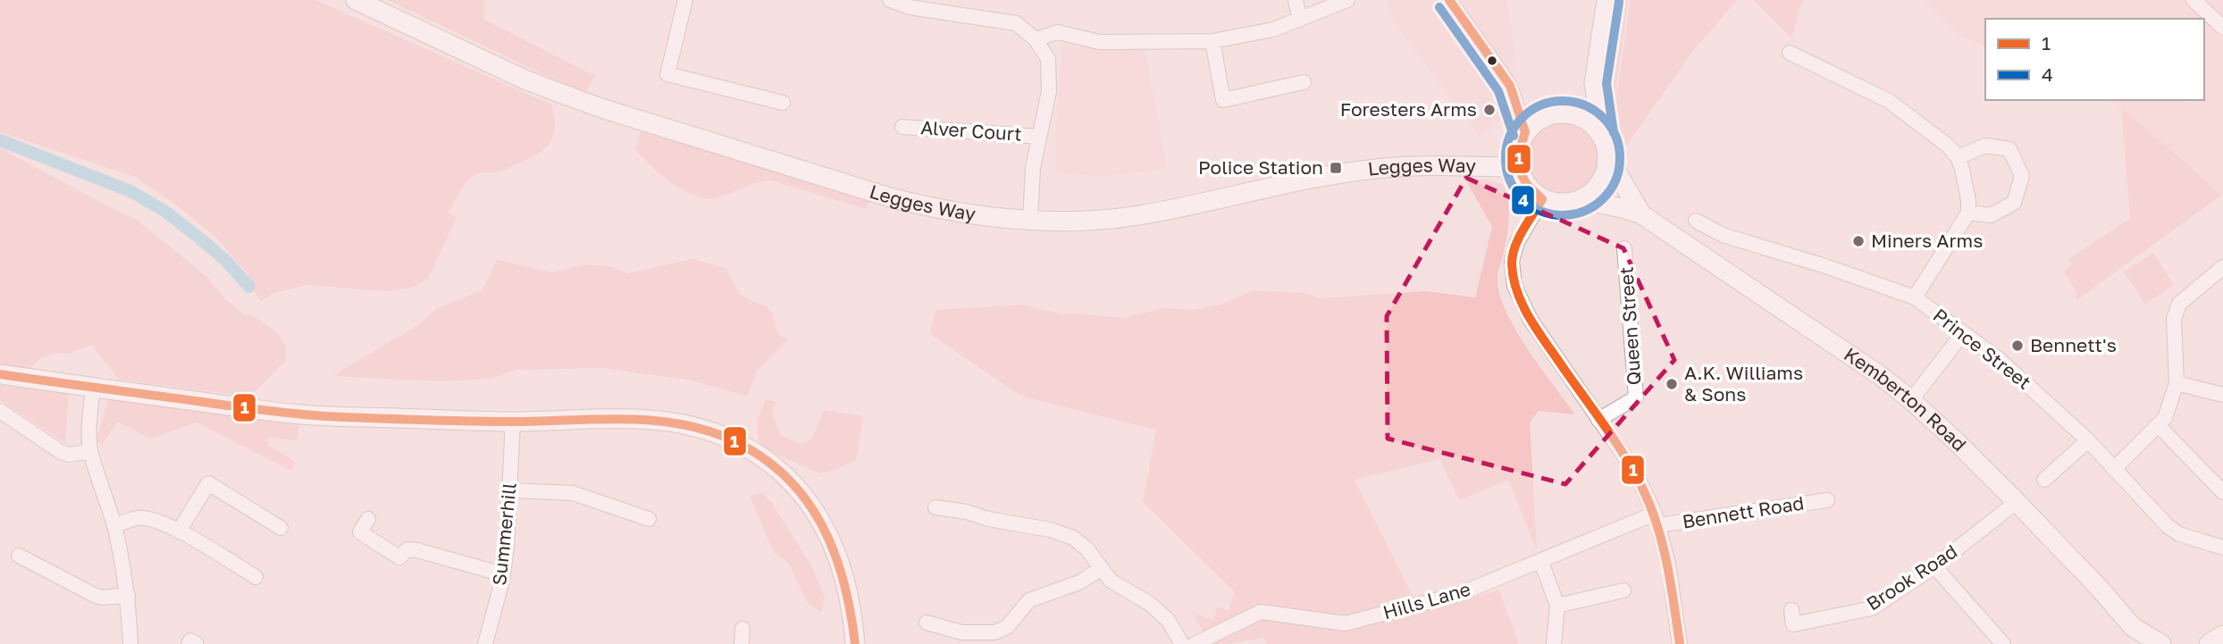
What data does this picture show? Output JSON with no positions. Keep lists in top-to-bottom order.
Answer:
{
  "streets": {
    "street": [
      "Alver Court",
      "Legges Way",
      "Queen Street",
      "Prince Street",
      "Kemberton Road",
      "Bennett Road",
      "Summerhill",
      "Brook Road",
      "Hills Lane"
    ]
  },
  "crossings": [
    ["Legges Way", "Kemberton Road"],
    ["Kemberton Road", "Brook Road"],
    ["Bennett Road", "Hills Lane"]
  ],
  "places": {
    "other": [
      "Foresters Arms",
      "Miners Arms",
      "Bennett's",
      "A.K. Williams & Sons"
    ],
    "transit": ["Police Station"]
  },
  "lines": ["transit line 1", "transit line 4"],
  "legend": ["1", "4"]
}
